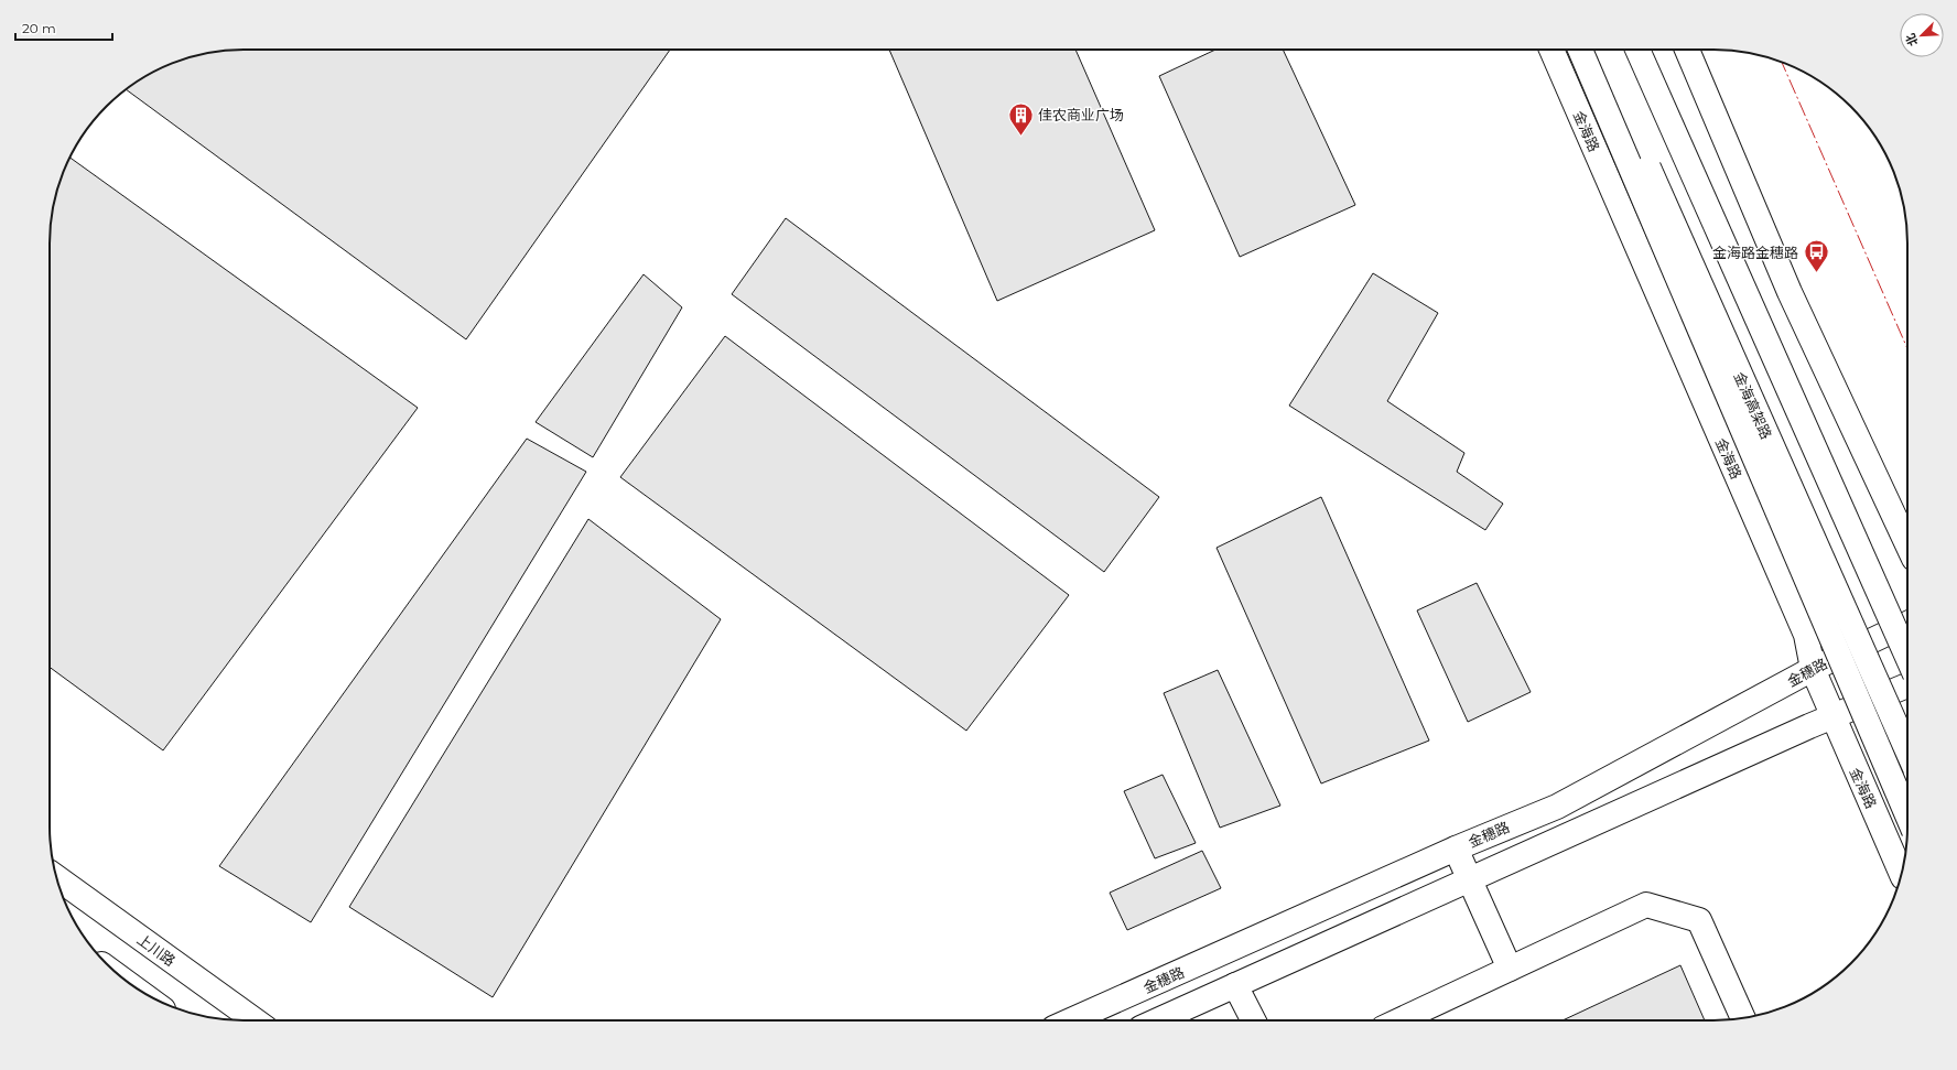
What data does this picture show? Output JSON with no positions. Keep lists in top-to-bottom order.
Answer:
{
  "streets": {
    "main road": [
      "金海路",
      "金海高架路",
      "金穗路",
      "上川路"
    ]
  },
  "crossings": [
    ["金海路", "金穗路"]
  ],
  "places": {
    "building": ["佳农商业广场"],
    "bus stop": ["金海路金穗路"]
  },
  "scale_bar": "20 m",
  "north": "bottom left"
}
